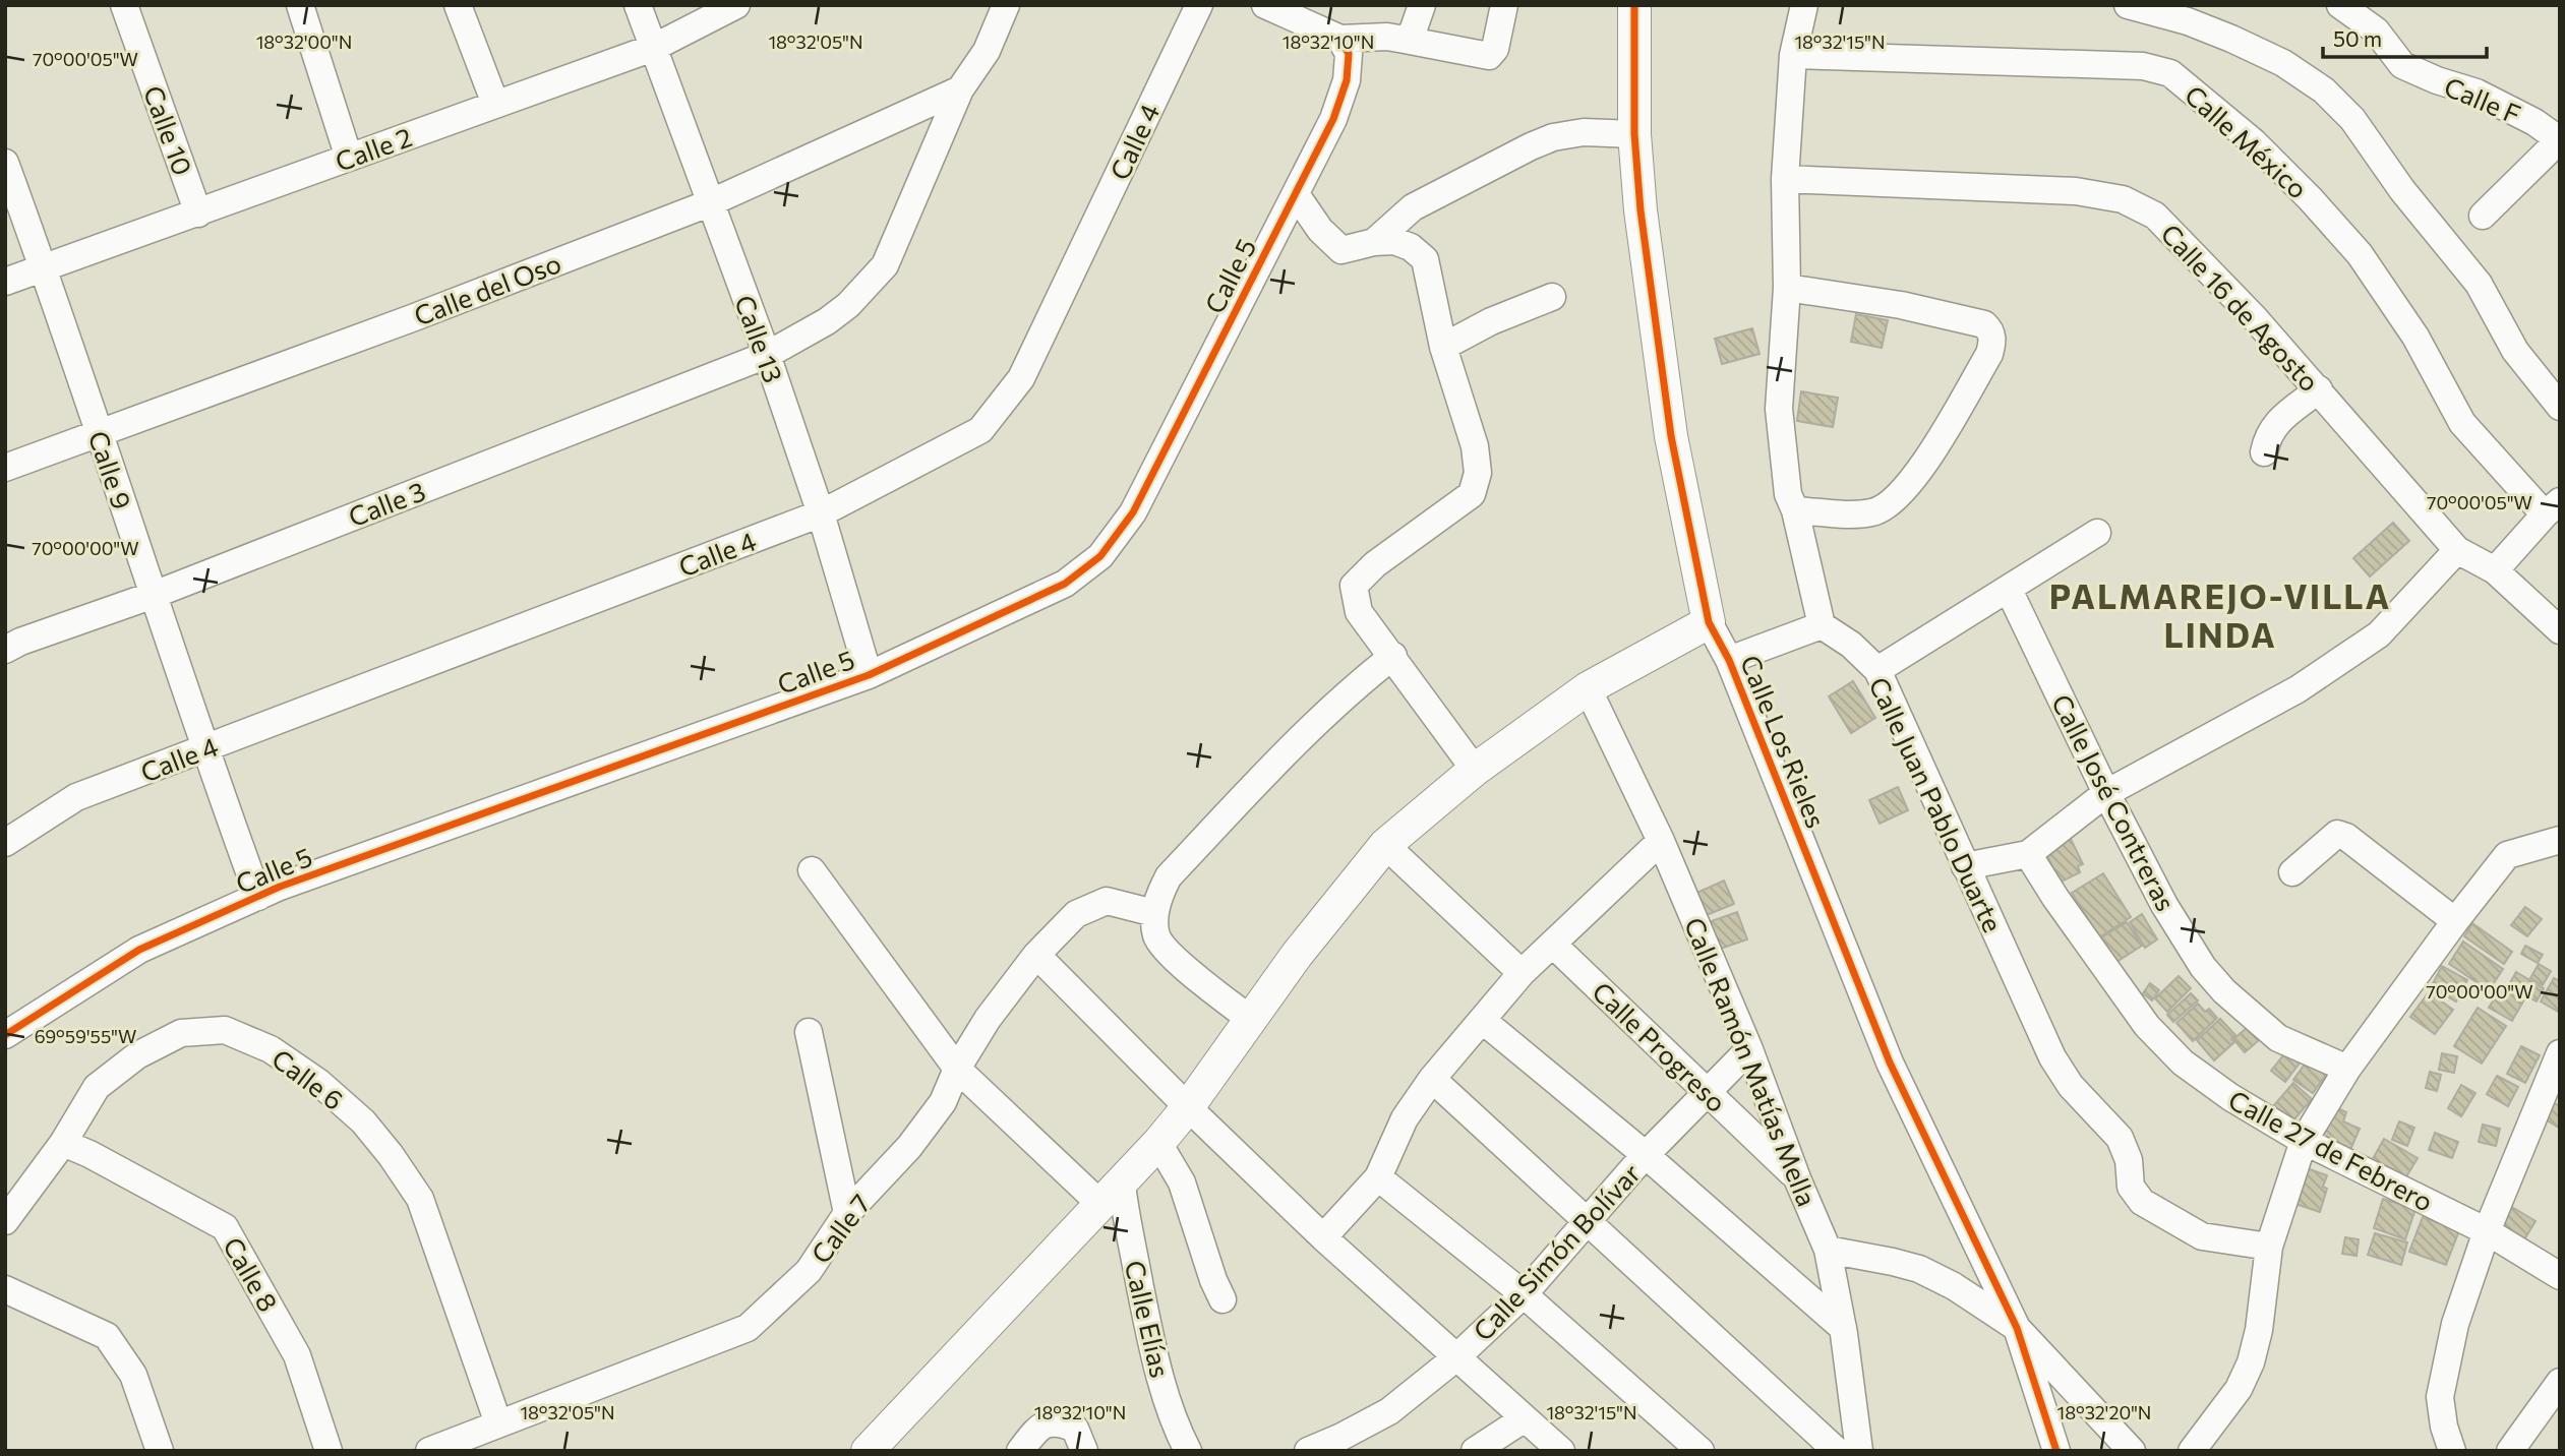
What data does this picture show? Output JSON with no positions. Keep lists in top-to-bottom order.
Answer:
{
  "streets": {
    "street": [
      "Calle F",
      "Calle 10",
      "Calle 4",
      "Calle México",
      "Calle 2",
      "Calle 5",
      "Calle del Oso",
      "Calle 16 de Agosto",
      "Calle 13",
      "Calle 9",
      "Calle 3",
      "Calle Los Rieles",
      "Calle José Contreras",
      "Calle Juan Pablo Duarte",
      "Calle Progreso",
      "Calle Ramón Matías Mella",
      "Calle 6",
      "Calle 27 de Febrero",
      "Calle 7",
      "Calle Simón Bolívar",
      "Calle 8",
      "Calle Elías"
    ]
  },
  "crossings": [
    ["Calle 10", "Calle 2"],
    ["Calle 4", "Calle 13"],
    ["Calle 4", "Calle 9"],
    ["Calle 2", "Calle 13"],
    ["Calle 2", "Calle 9"],
    ["Calle 5", "Calle 13"],
    ["Calle 5", "Calle 9"],
    ["Calle del Oso", "Calle 13"],
    ["Calle del Oso", "Calle 9"],
    ["Calle del Oso", "Calle 3"],
    ["Calle 13", "Calle 3"],
    ["Calle 9", "Calle 3"],
    ["Calle Progreso", "Calle Ramón Matías Mella"],
    ["Calle Progreso", "Calle Simón Bolívar"],
    ["Calle Ramón Matías Mella", "Calle Simón Bolívar"],
    ["Calle 6", "Calle 7"],
    ["Calle 6", "Calle 8"]
  ],
  "districts": ["PALMAREJO-VILLA LINDA"],
  "scale_bar": "50 m",
  "coordinates": [
    "18°32'00\"N",
    "18°32'05\"N",
    "18°32'10\"N",
    "18°32'15\"N",
    "70°00'05\"W",
    "70°00'00\"W",
    "69°59'55\"W",
    "18°32'20\"N"
  ]
}
